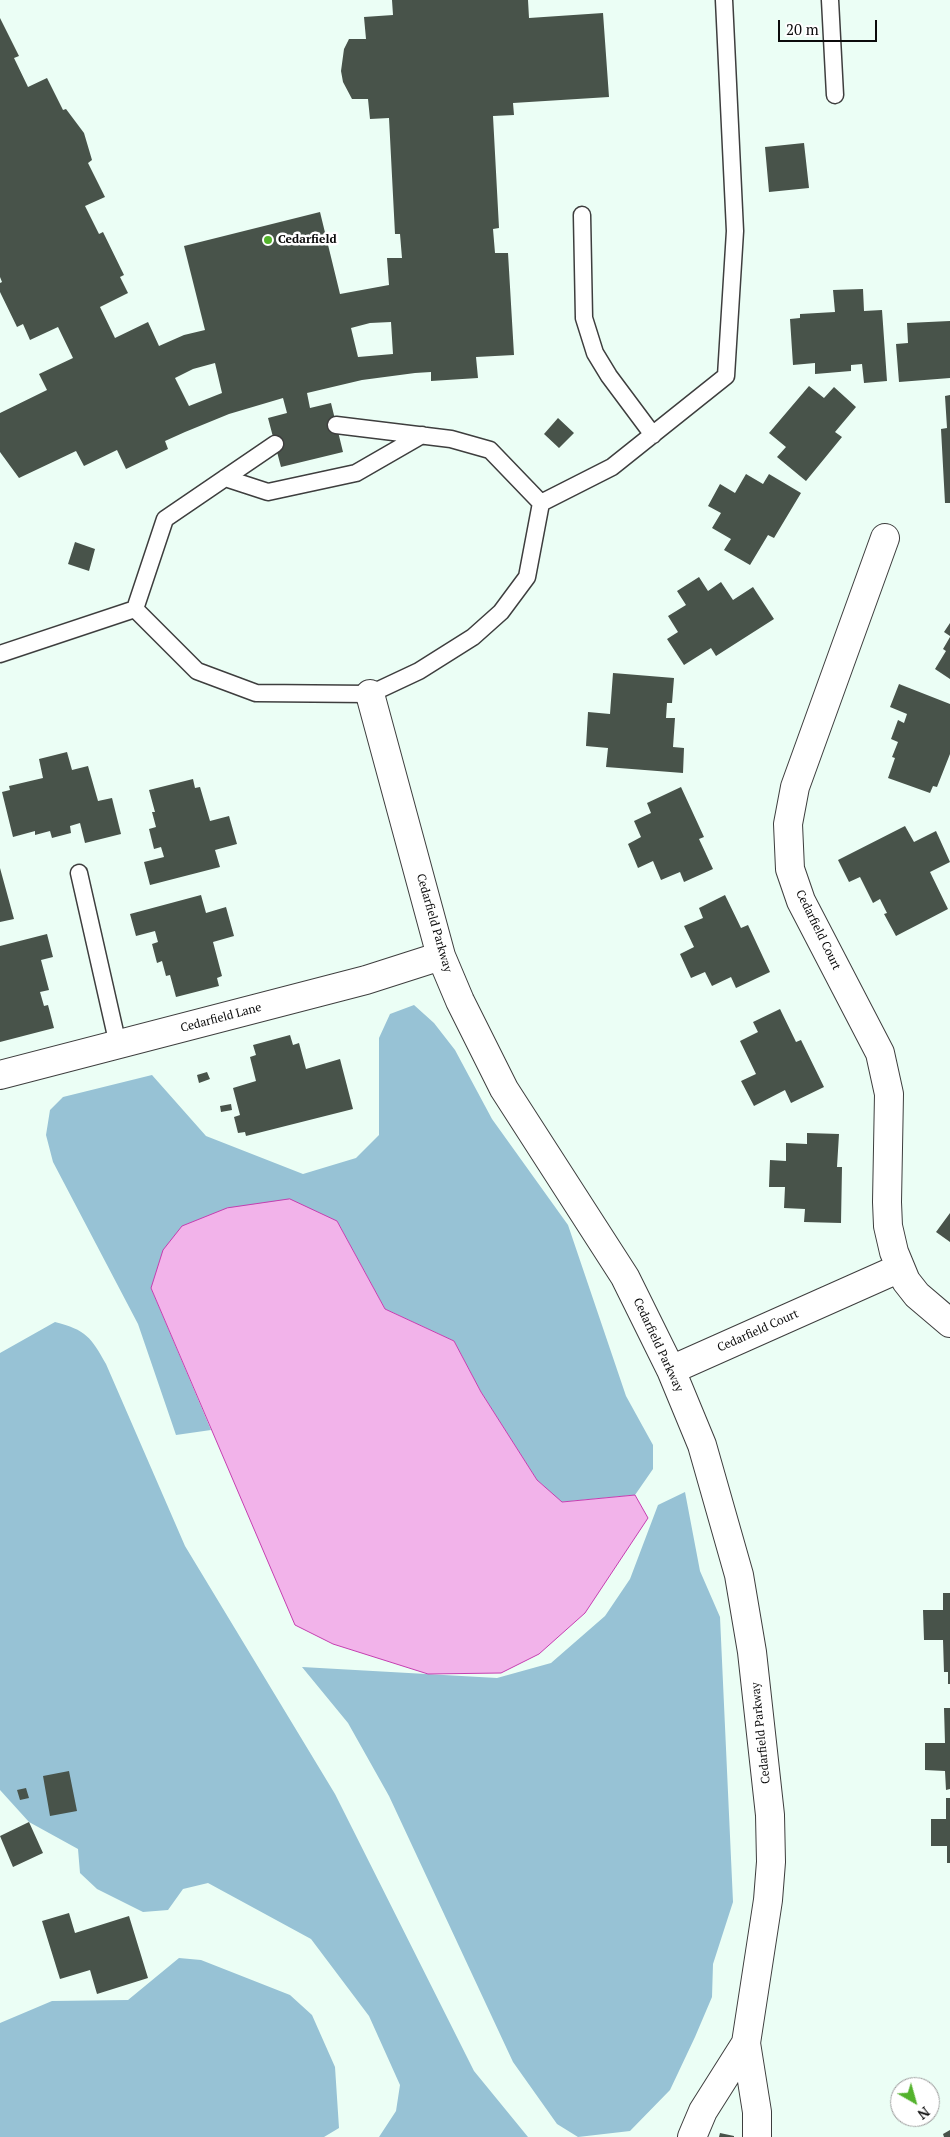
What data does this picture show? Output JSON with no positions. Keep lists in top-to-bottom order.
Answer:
{
  "streets": {
    "street": ["Cedarfield Parkway", "Cedarfield Court", "Cedarfield Lane"]
  },
  "crossings": [
    ["Cedarfield Parkway", "Cedarfield Court"],
    ["Cedarfield Parkway", "Cedarfield Lane"]
  ],
  "places": ["Cedarfield"],
  "scale_bar": "20 m",
  "north": "bottom right"
}
